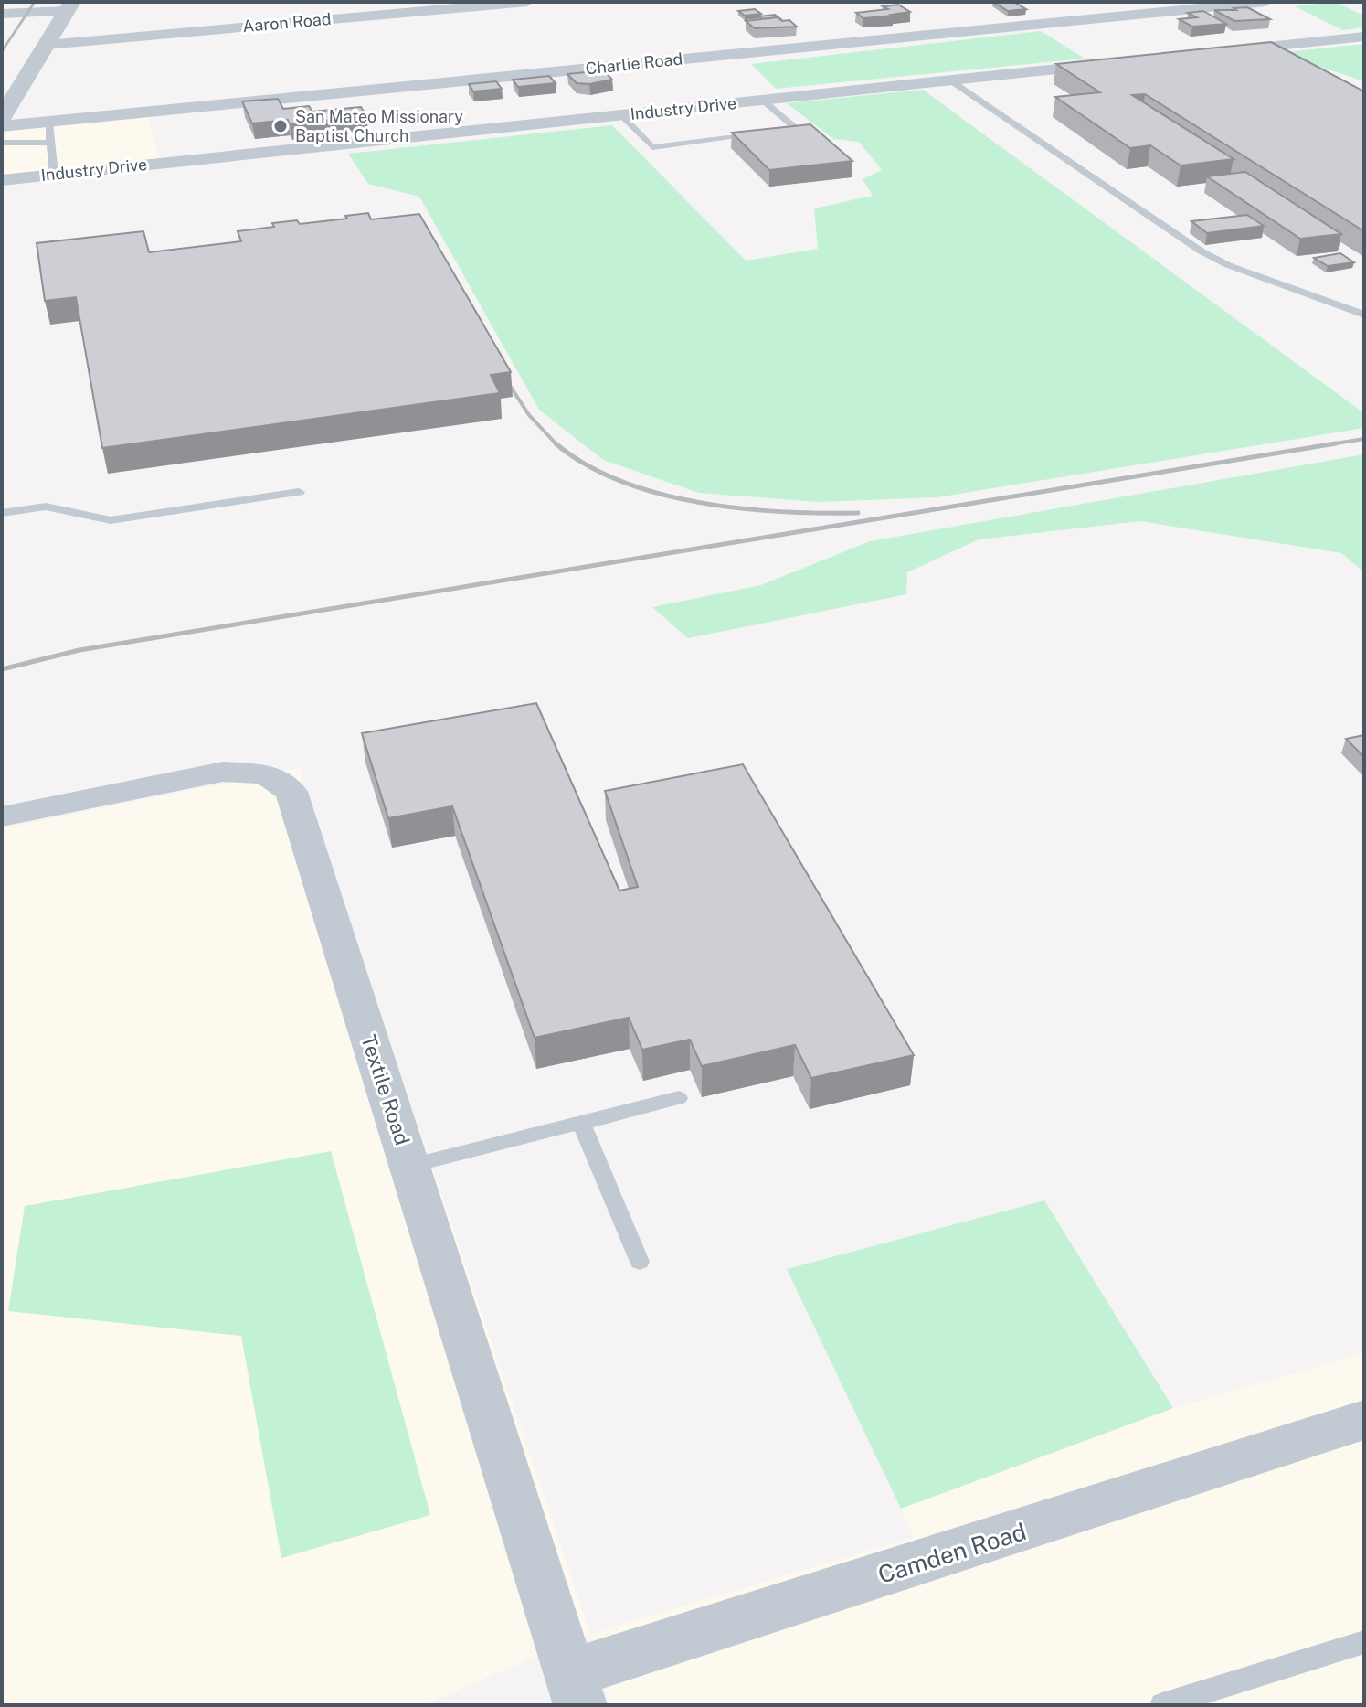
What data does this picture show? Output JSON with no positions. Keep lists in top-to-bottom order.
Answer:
{
  "streets": {
    "street": [
      "Aaron Road",
      "Charlie Road",
      "Industry Drive",
      "Textile Road",
      "Camden Road"
    ]
  },
  "crossings": [
    ["Textile Road", "Camden Road"]
  ],
  "places": ["San Mateo Missionary Baptist Church"]
}
